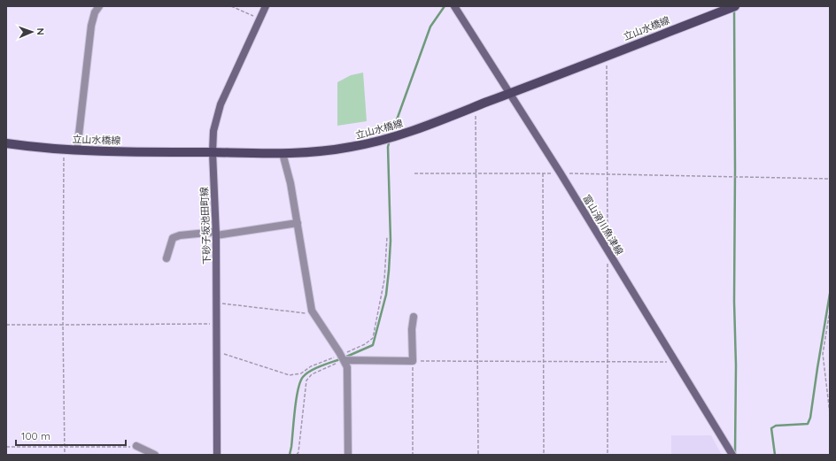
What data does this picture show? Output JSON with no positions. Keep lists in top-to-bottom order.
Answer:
{
  "streets": {
    "main road": ["立山水橋線", "富山滑川魚津線", "下砂子坂池田町線"]
  },
  "crossings": [
    ["立山水橋線", "富山滑川魚津線"],
    ["立山水橋線", "下砂子坂池田町線"]
  ],
  "scale_bar": "100 m",
  "north": "right"
}
